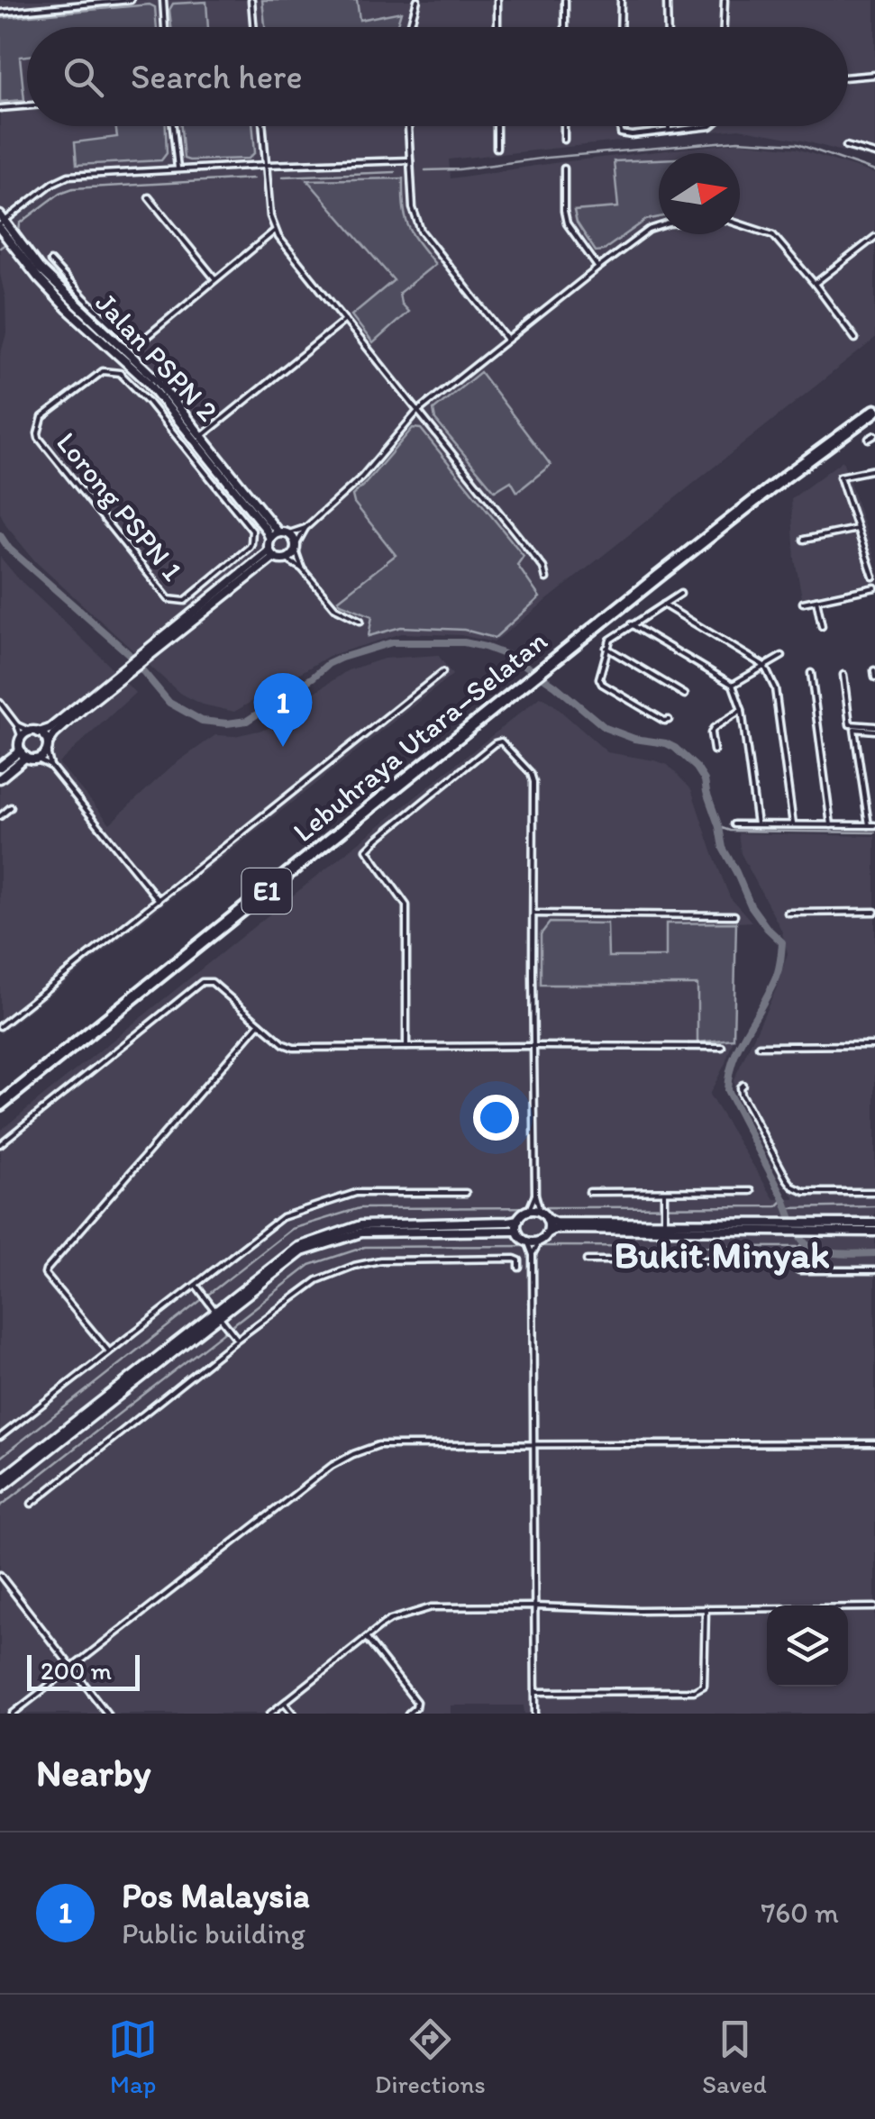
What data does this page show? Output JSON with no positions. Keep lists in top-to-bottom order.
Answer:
{
  "streets": {
    "highway": ["Lebuhraya Utara–Selatan", "E1"],
    "main road": ["Jalan PSPN 2"],
    "street": ["Lorong PSPN 1"]
  },
  "districts": ["Bukit Minyak"],
  "scale_bar": "200 m",
  "north": "right",
  "page": {
    "search": "Search here",
    "pins": "1",
    "scale": "200 m",
    "heading": "Nearby",
    "list": [
      {
        "mark": "1",
        "name": "Pos Malaysia",
        "note": "Public building",
        "value": "760 m"
      }
    ],
    "nav": ["Map", "Directions", "Saved"]
  }
}
